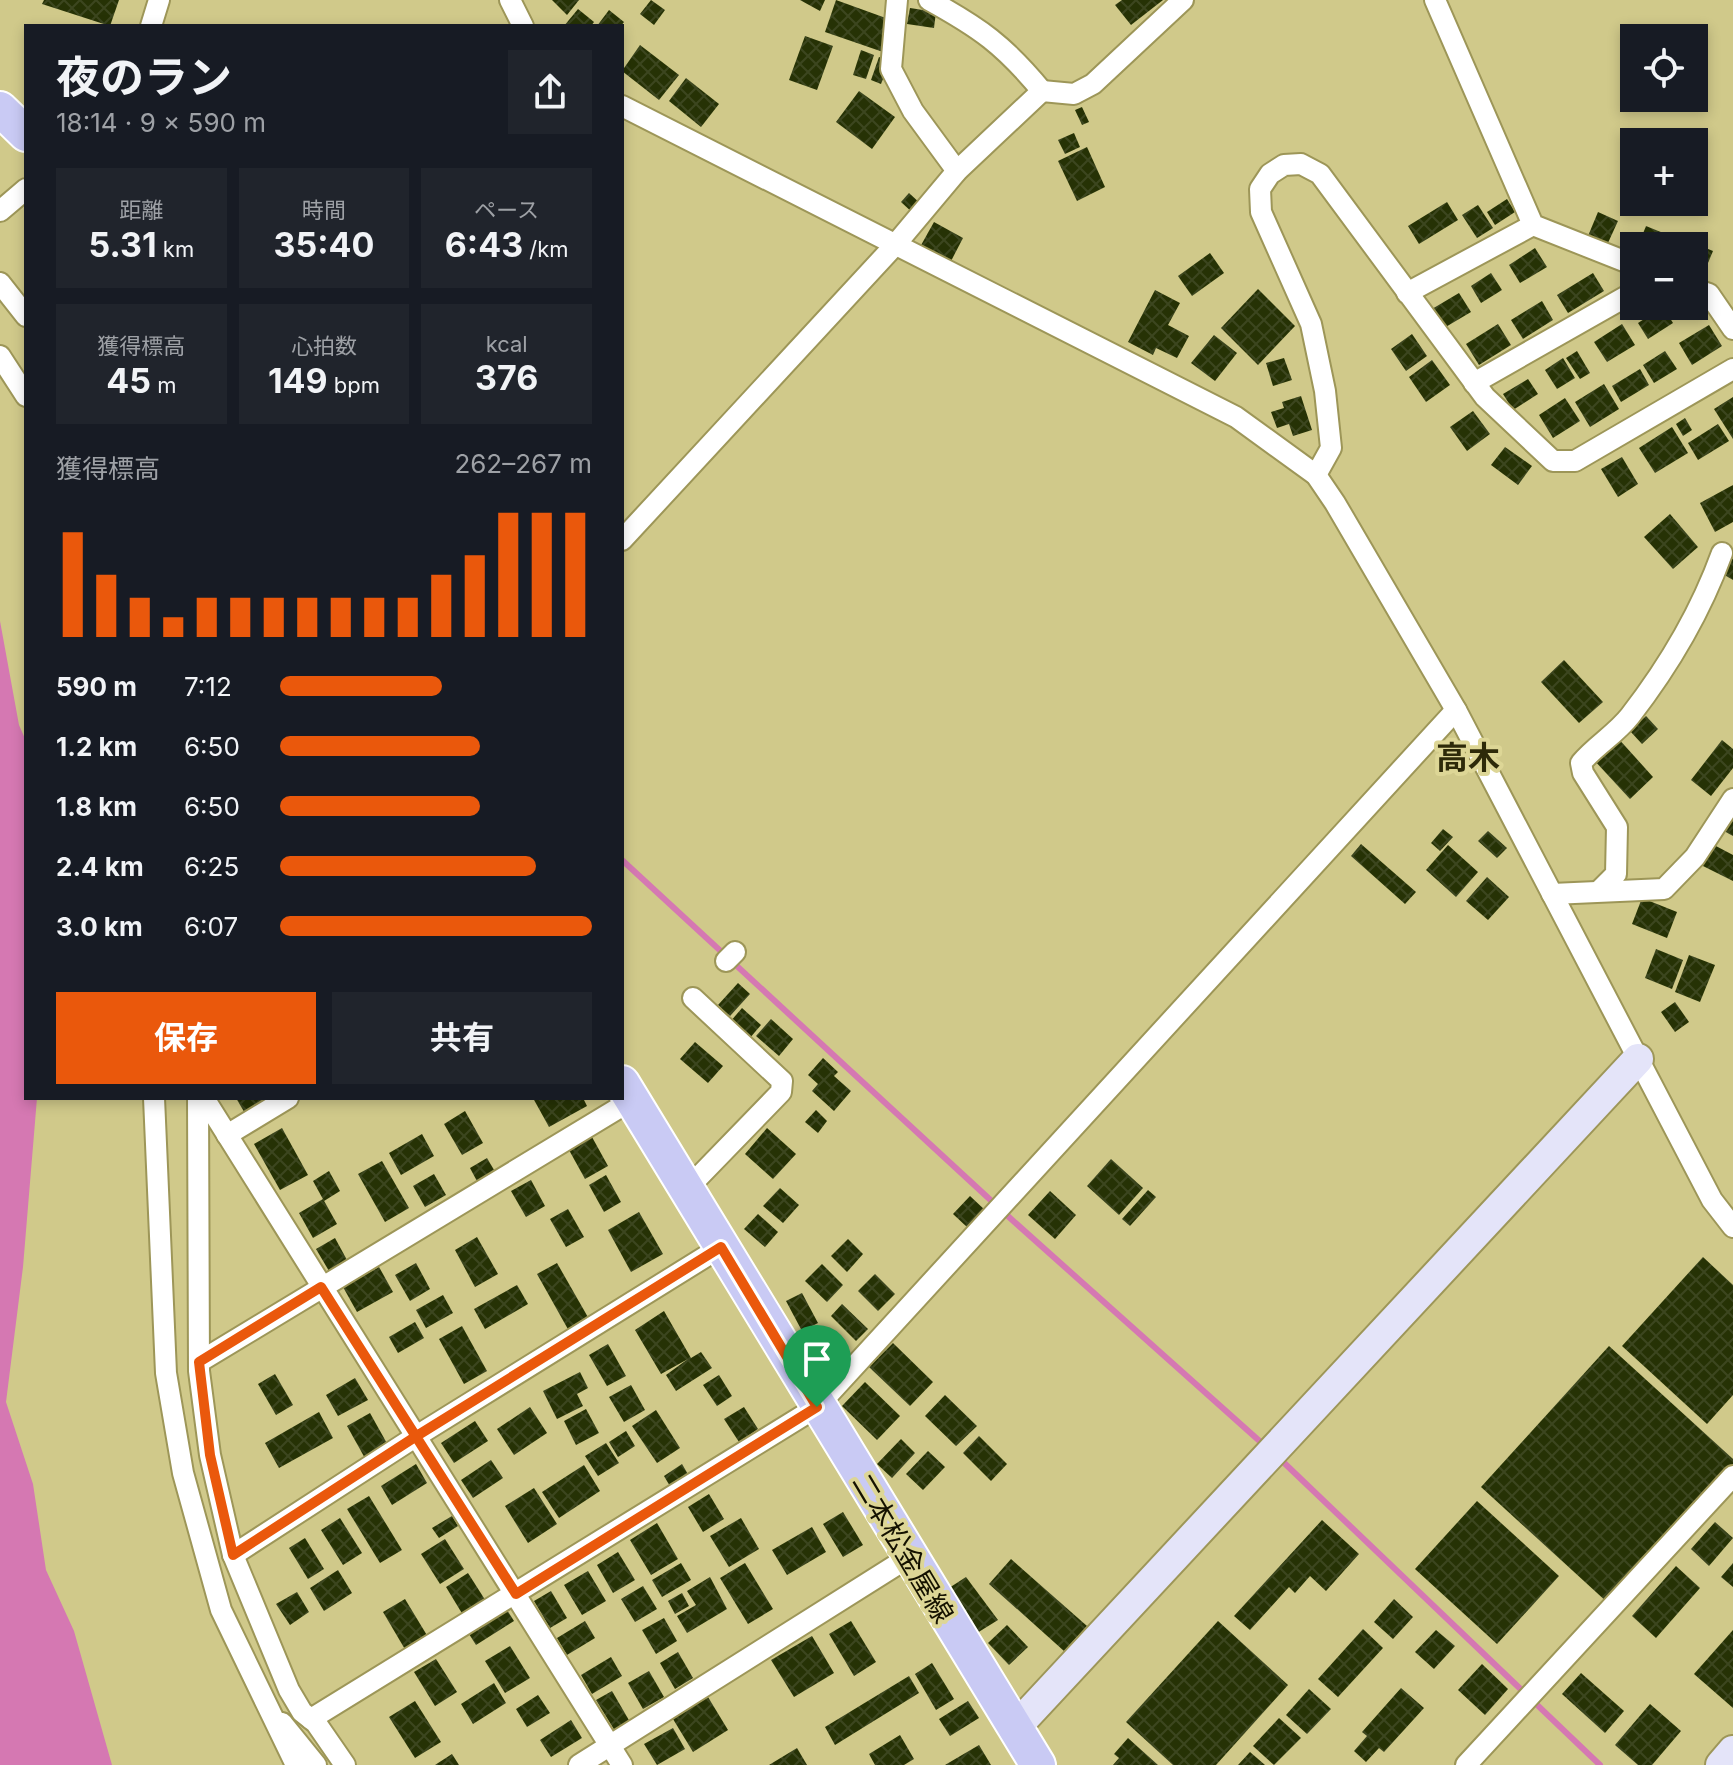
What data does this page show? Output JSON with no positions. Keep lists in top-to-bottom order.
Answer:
{
  "streets": {
    "main road": ["二本松金屋線"]
  },
  "districts": ["高木"],
  "page": {
    "map_buttons": ["+", "−"],
    "heading": ["夜のラン", "18:14 · 9 × 590 m"],
    "stats": [
      ["距離", "5.31 km"],
      ["時間", "35:40"],
      ["ペース", "6:43 /km"],
      ["獲得標高", "45 m"],
      ["心拍数", "149 bpm"],
      ["kcal", "376"]
    ],
    "chart": ["獲得標高", "262–267 m"],
    "list": [
      {
        "name": "590 m",
        "note": "7:12"
      },
      {
        "name": "1.2 km",
        "note": "6:50"
      },
      {
        "name": "1.8 km",
        "note": "6:50"
      },
      {
        "name": "2.4 km",
        "note": "6:25"
      },
      {
        "name": "3.0 km",
        "note": "6:07"
      }
    ],
    "buttons": ["保存", "共有"]
  }
}
